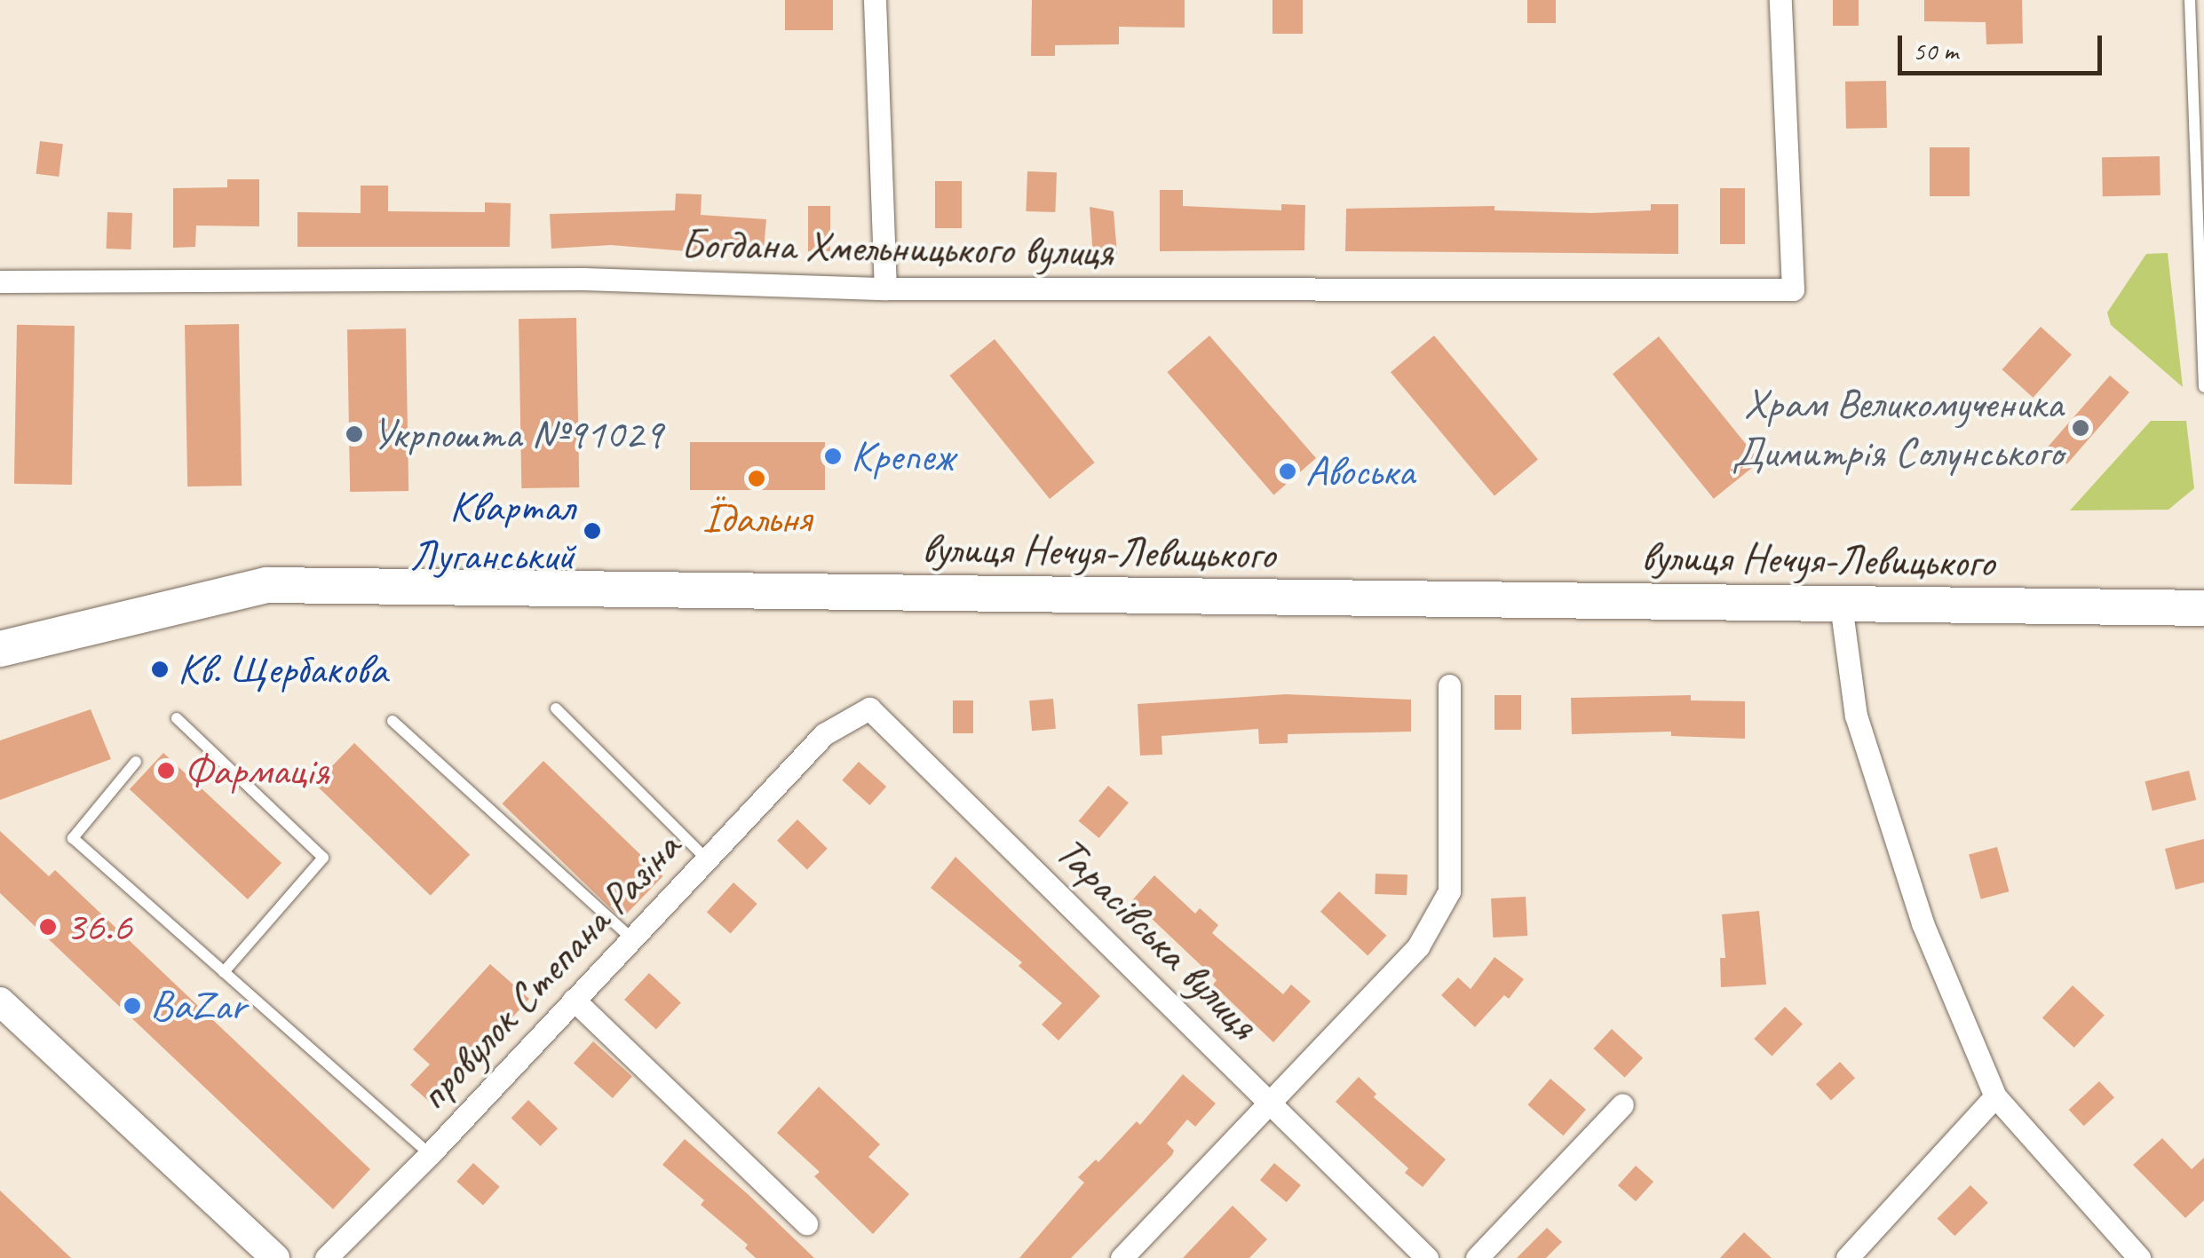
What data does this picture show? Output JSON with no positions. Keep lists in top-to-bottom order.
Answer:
{
  "streets": {
    "main road": ["вулиця Нечуя-Левицького"],
    "street": ["Богдана Хмельницького вулиця", "Тарасівська вулиця", "провулок Степана Разіна"]
  },
  "crossings": [
    ["Тарасівська вулиця", "провулок Степана Разіна"]
  ],
  "places": [
    "Храм Великомученика Димитрія Солунського",
    "Укрпошта №91029",
    "Крепеж",
    "Авоська",
    "Їдальня",
    "Квартал Луганський",
    "Кв. Щербакова",
    "Фармація",
    "36.6",
    "BaZar"
  ],
  "scale_bar": "50 m"
}
